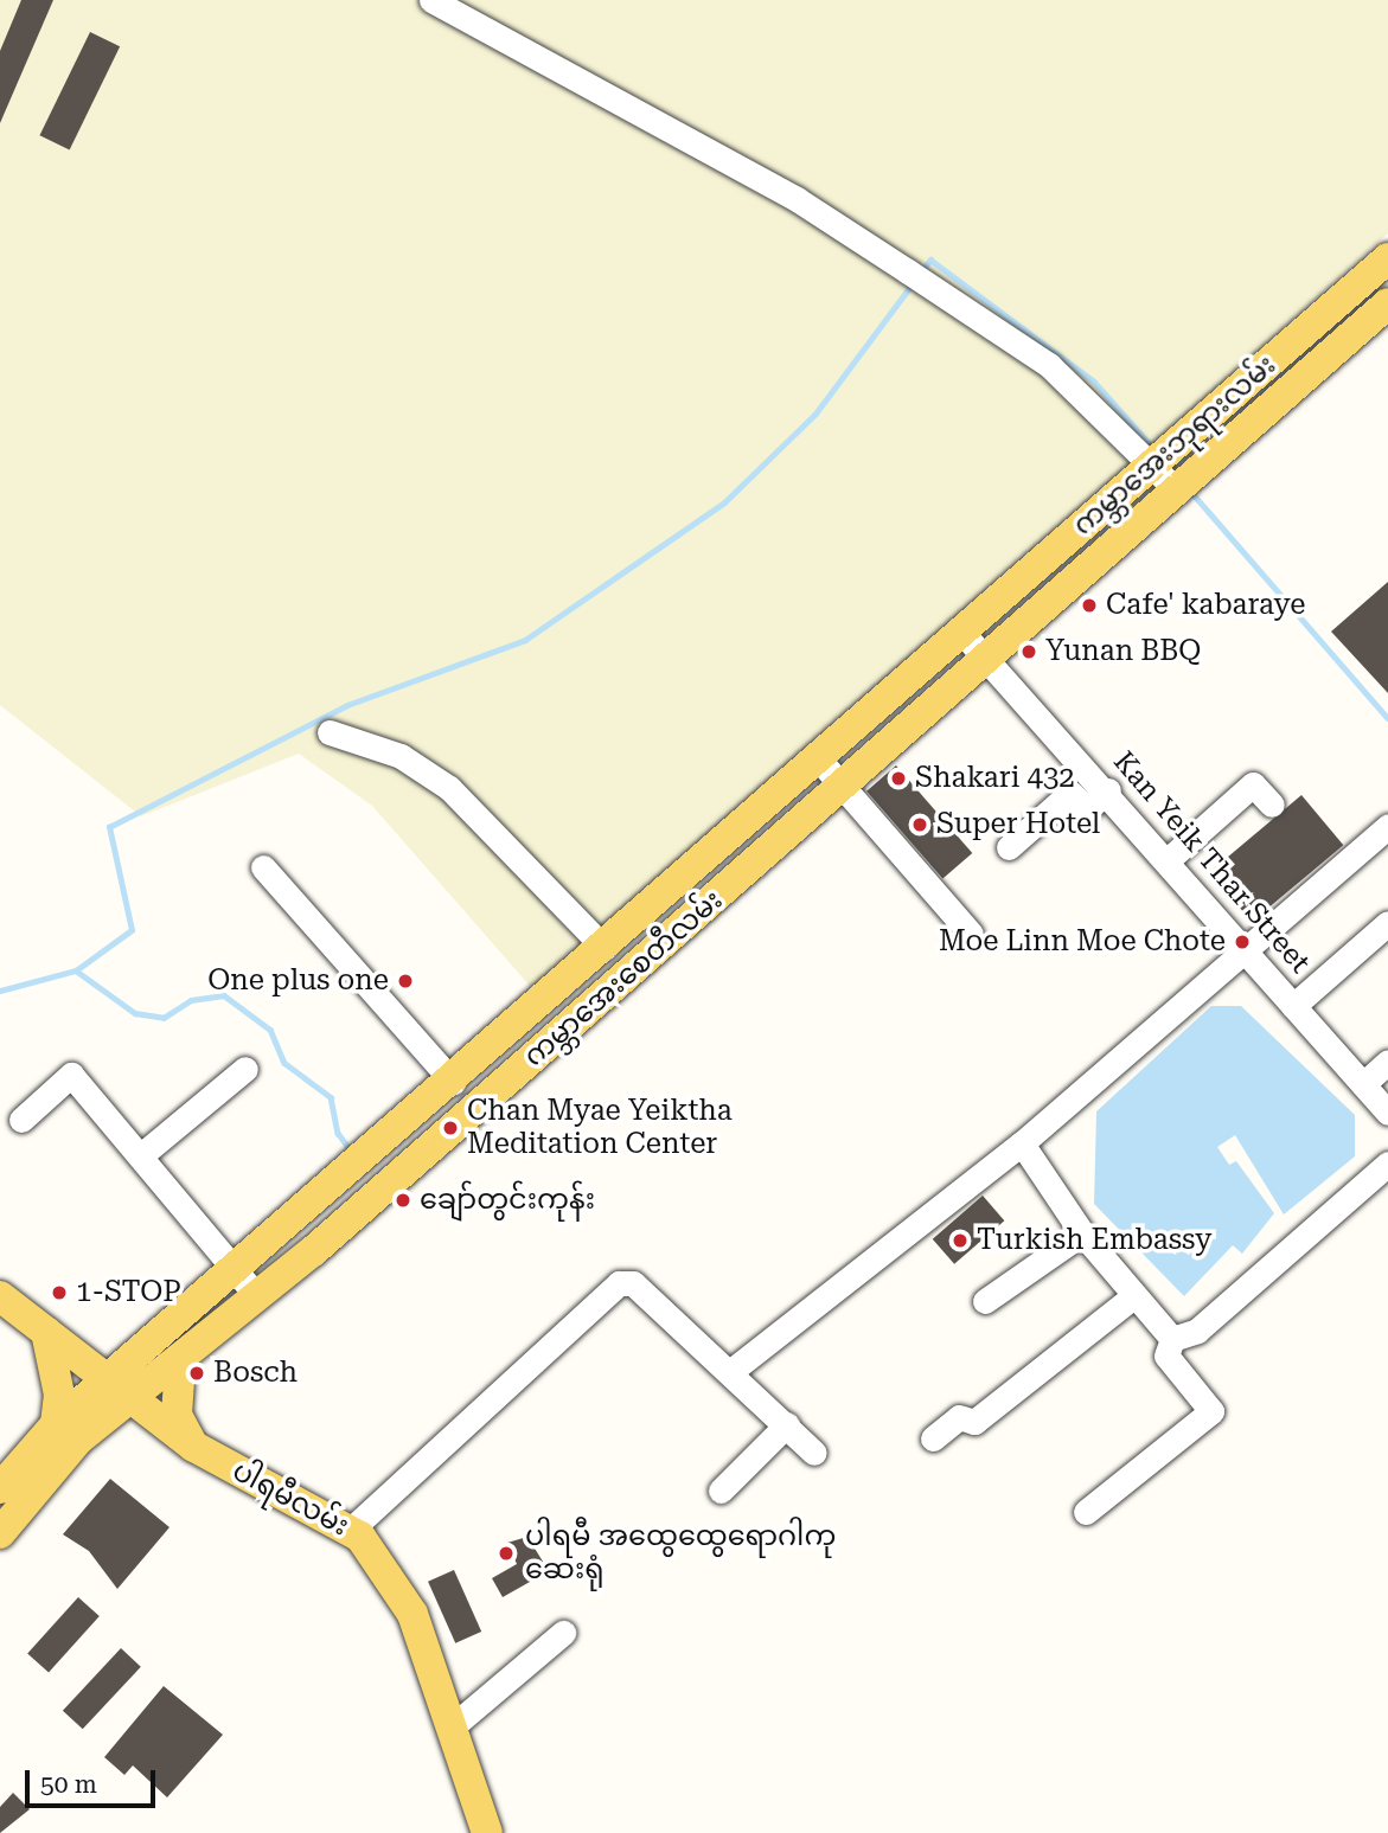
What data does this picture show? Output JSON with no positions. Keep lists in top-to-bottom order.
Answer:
{
  "streets": {
    "main road": ["ကမ္ဘာအေးဘုရားလမ်း", "ကမ္ဘာအေးစေတီလမ်း", "ပါရမီလမ်း"],
    "street": ["Kan Yeik Thar Street"]
  },
  "crossings": [
    ["ကမ္ဘာအေးဘုရားလမ်း", "Kan Yeik Thar Street"],
    ["ကမ္ဘာအေးဘုရားလမ်း", "ကမ္ဘာအေးစေတီလမ်း"],
    ["Kan Yeik Thar Street", "ကမ္ဘာအေးစေတီလမ်း"]
  ],
  "places": [
    "Cafe' kabaraye",
    "Yunan BBQ",
    "Shakari 432",
    "Super Hotel",
    "Moe Linn Moe Chote",
    "One plus one",
    "Chan Myae Yeiktha Meditation Center",
    "ချော်တွင်းကုန်း",
    "Turkish Embassy",
    "1-STOP",
    "Bosch",
    "ပါရမီ အထွေထွေရောဂါကု ဆေးရုံ"
  ],
  "scale_bar": "50 m"
}
